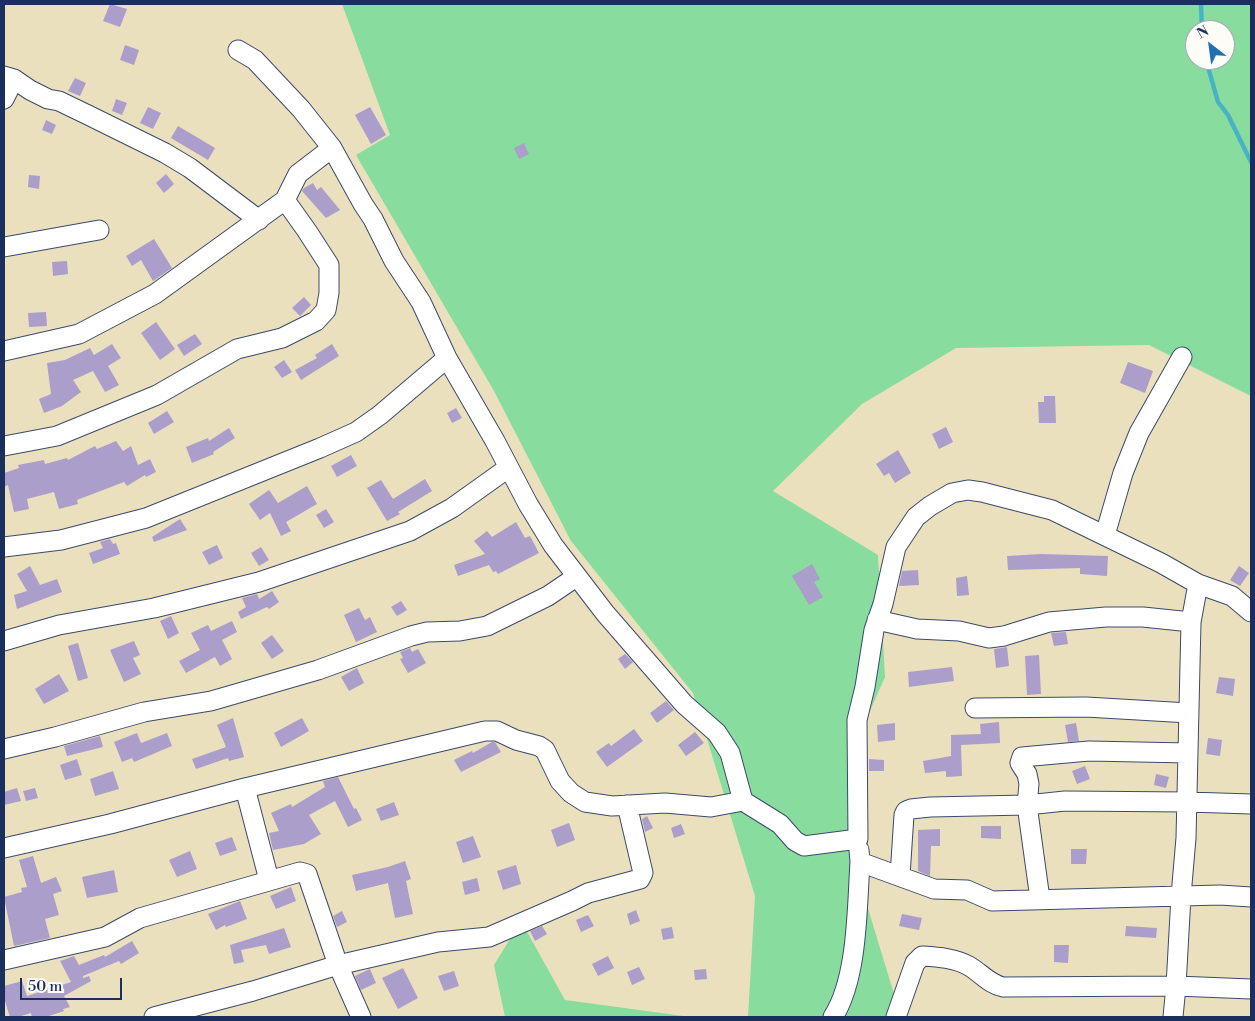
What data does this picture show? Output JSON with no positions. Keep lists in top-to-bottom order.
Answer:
{
  "scale_bar": "50 m",
  "north": "top left"
}
